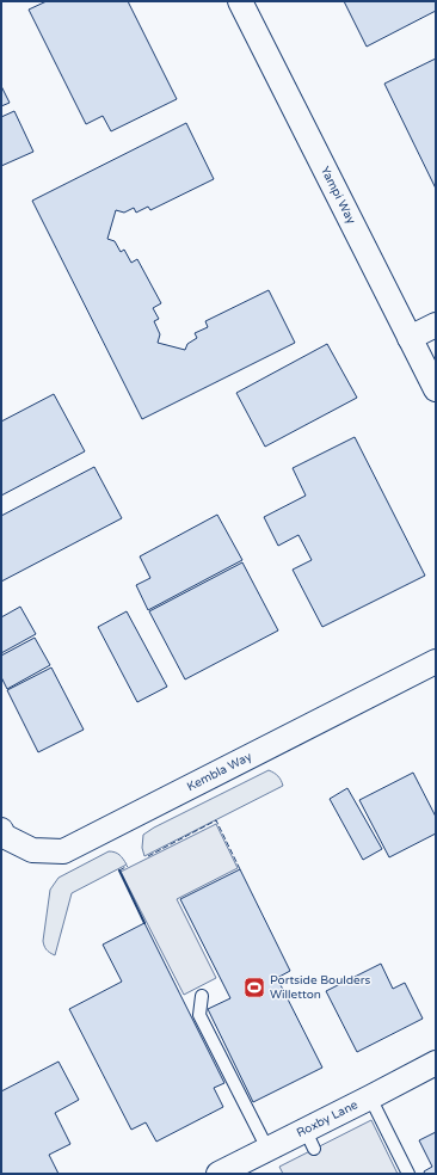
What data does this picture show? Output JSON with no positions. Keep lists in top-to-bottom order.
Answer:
{
  "streets": {
    "street": ["Yampi Way", "Kembla Way", "Roxby Lane"]
  },
  "places": {
    "sports": ["Portside Boulders Willetton"]
  }
}
